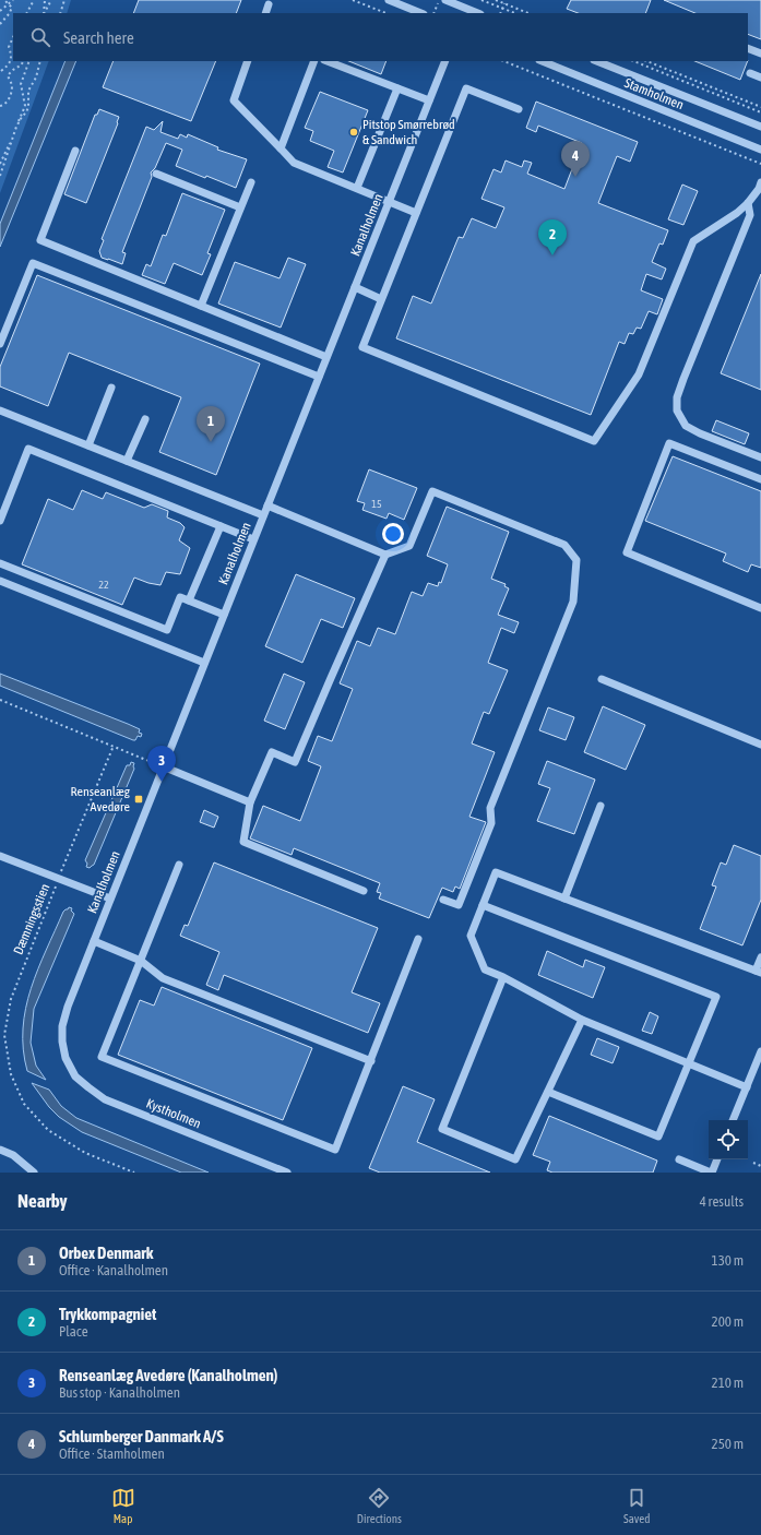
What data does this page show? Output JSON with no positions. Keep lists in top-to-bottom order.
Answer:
{
  "streets": {
    "street": ["Stamholmen", "Kanalholmen", "Kystholmen"],
    "path": ["Dæmningsstien"]
  },
  "crossings": [
    ["Kanalholmen", "Kystholmen"]
  ],
  "places": {
    "other": ["Pitstop Smørrebrød & Sandwich"],
    "transit": ["Renseanlæg Avedøre"]
  },
  "house_numbers": ["15", "22"],
  "page": {
    "search": "Search here",
    "pins": [
      "4",
      "2",
      "1",
      "3"
    ],
    "heading": ["Nearby", "4 results"],
    "list": [
      {
        "mark": "1",
        "name": "Orbex Denmark",
        "note": "Office · Kanalholmen",
        "value": "130 m"
      },
      {
        "mark": "2",
        "name": "Trykkompagniet",
        "note": "Place",
        "value": "200 m"
      },
      {
        "mark": "3",
        "name": "Renseanlæg Avedøre (Kanalholmen)",
        "note": "Bus stop · Kanalholmen",
        "value": "210 m"
      },
      {
        "mark": "4",
        "name": "Schlumberger Danmark A/S",
        "note": "Office · Stamholmen",
        "value": "250 m"
      }
    ],
    "nav": ["Map", "Directions", "Saved"]
  }
}
